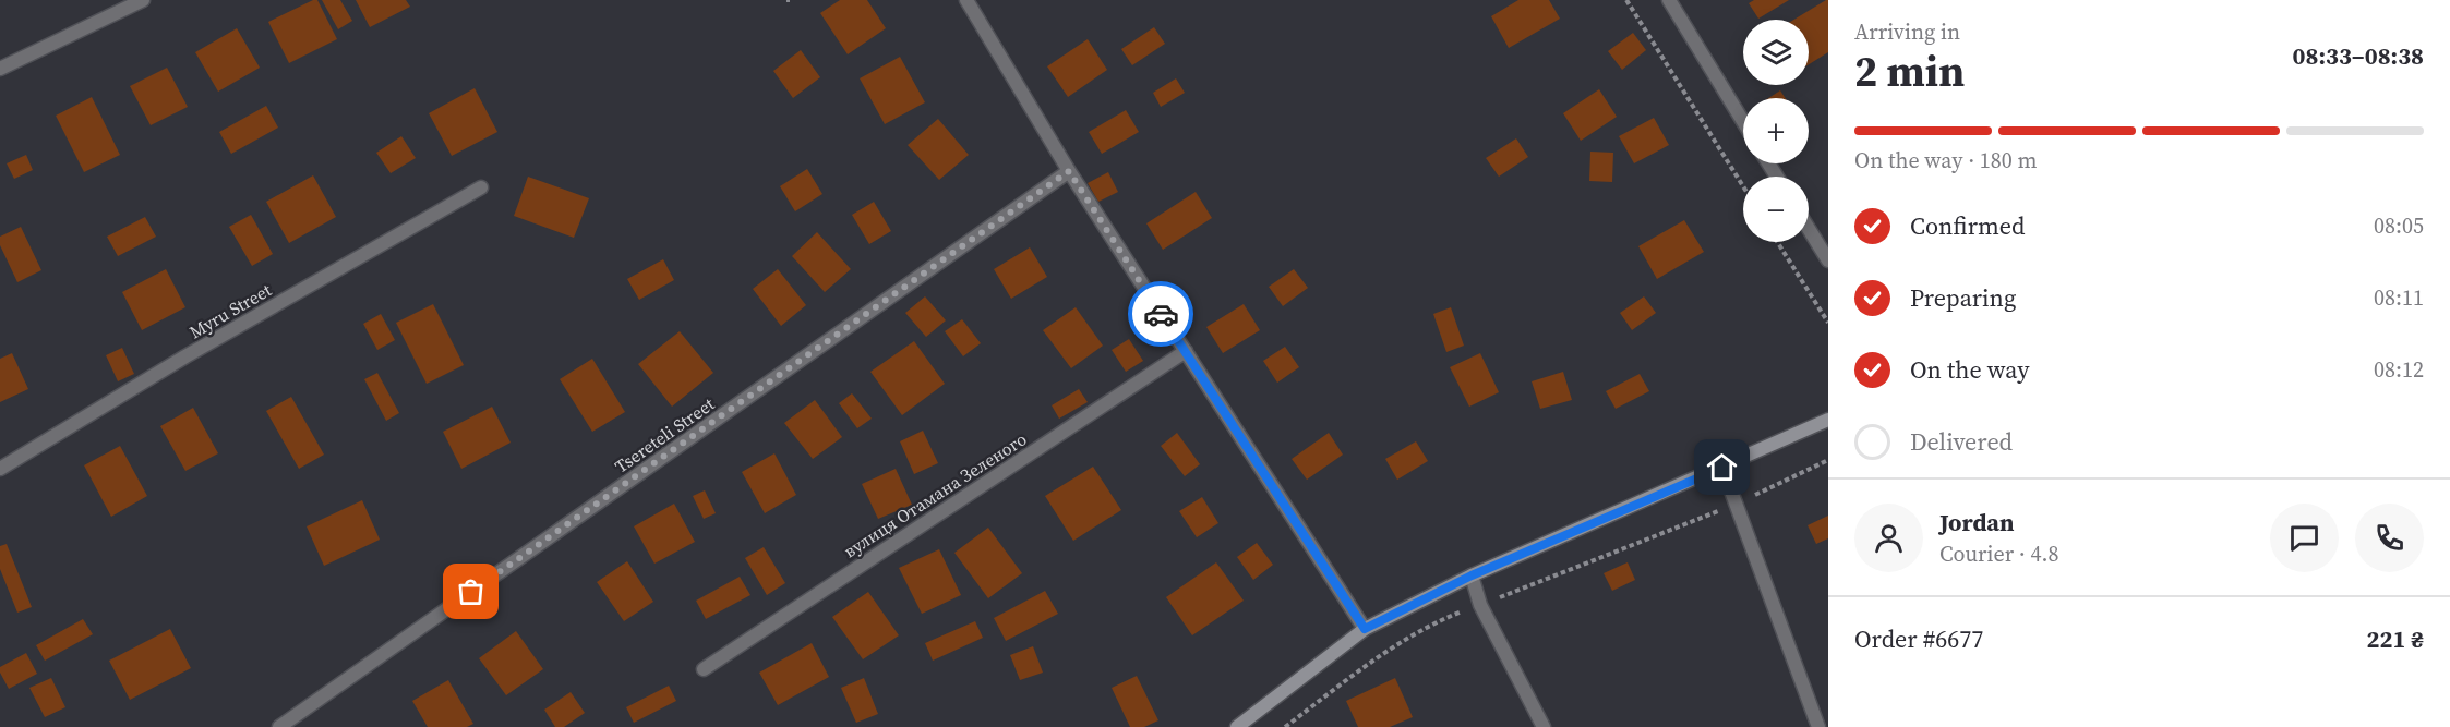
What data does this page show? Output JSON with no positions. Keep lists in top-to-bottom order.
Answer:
{
  "streets": {
    "street": ["Myru Street", "Tsereteli Street", "вулиця Отамана Зеленого"]
  },
  "page": {
    "heading": ["2 min", "Arriving in", "08:33–08:38"],
    "panel": [
      "Jordan",
      "Courier · 4.8",
      "Order #6677",
      "221 ₴"
    ],
    "map_buttons": ["+", "−"],
    "bar": "On the way · 180 m",
    "list": [
      ["Confirmed", "08:05"],
      ["Preparing", "08:11"],
      ["On the way", "08:12"],
      "Delivered"
    ]
  }
}
